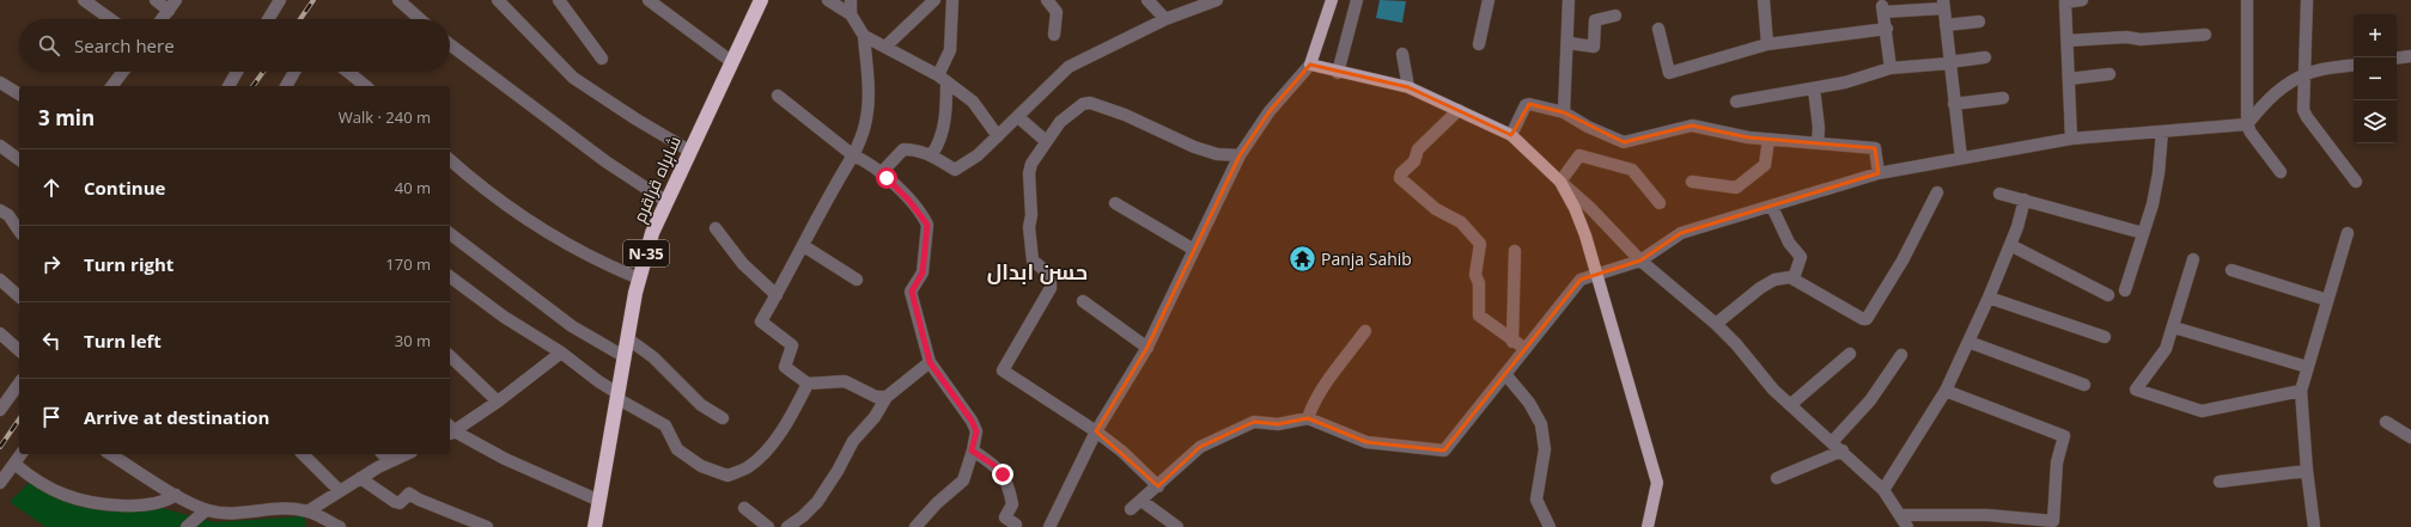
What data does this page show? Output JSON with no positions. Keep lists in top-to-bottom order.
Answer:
{
  "streets": {
    "highway": ["شاہراہ قراقرم", "N-35"]
  },
  "districts": ["حسن ابدال"],
  "places": {
    "temple": ["Panja Sahib"]
  },
  "page": {
    "map_buttons": ["+", "−"],
    "search": "Search here",
    "heading": ["3 min", "Walk · 240 m"],
    "list": [
      ["Continue", "40 m"],
      ["Turn right", "170 m"],
      ["Turn left", "30 m"],
      "Arrive at destination"
    ]
  }
}
